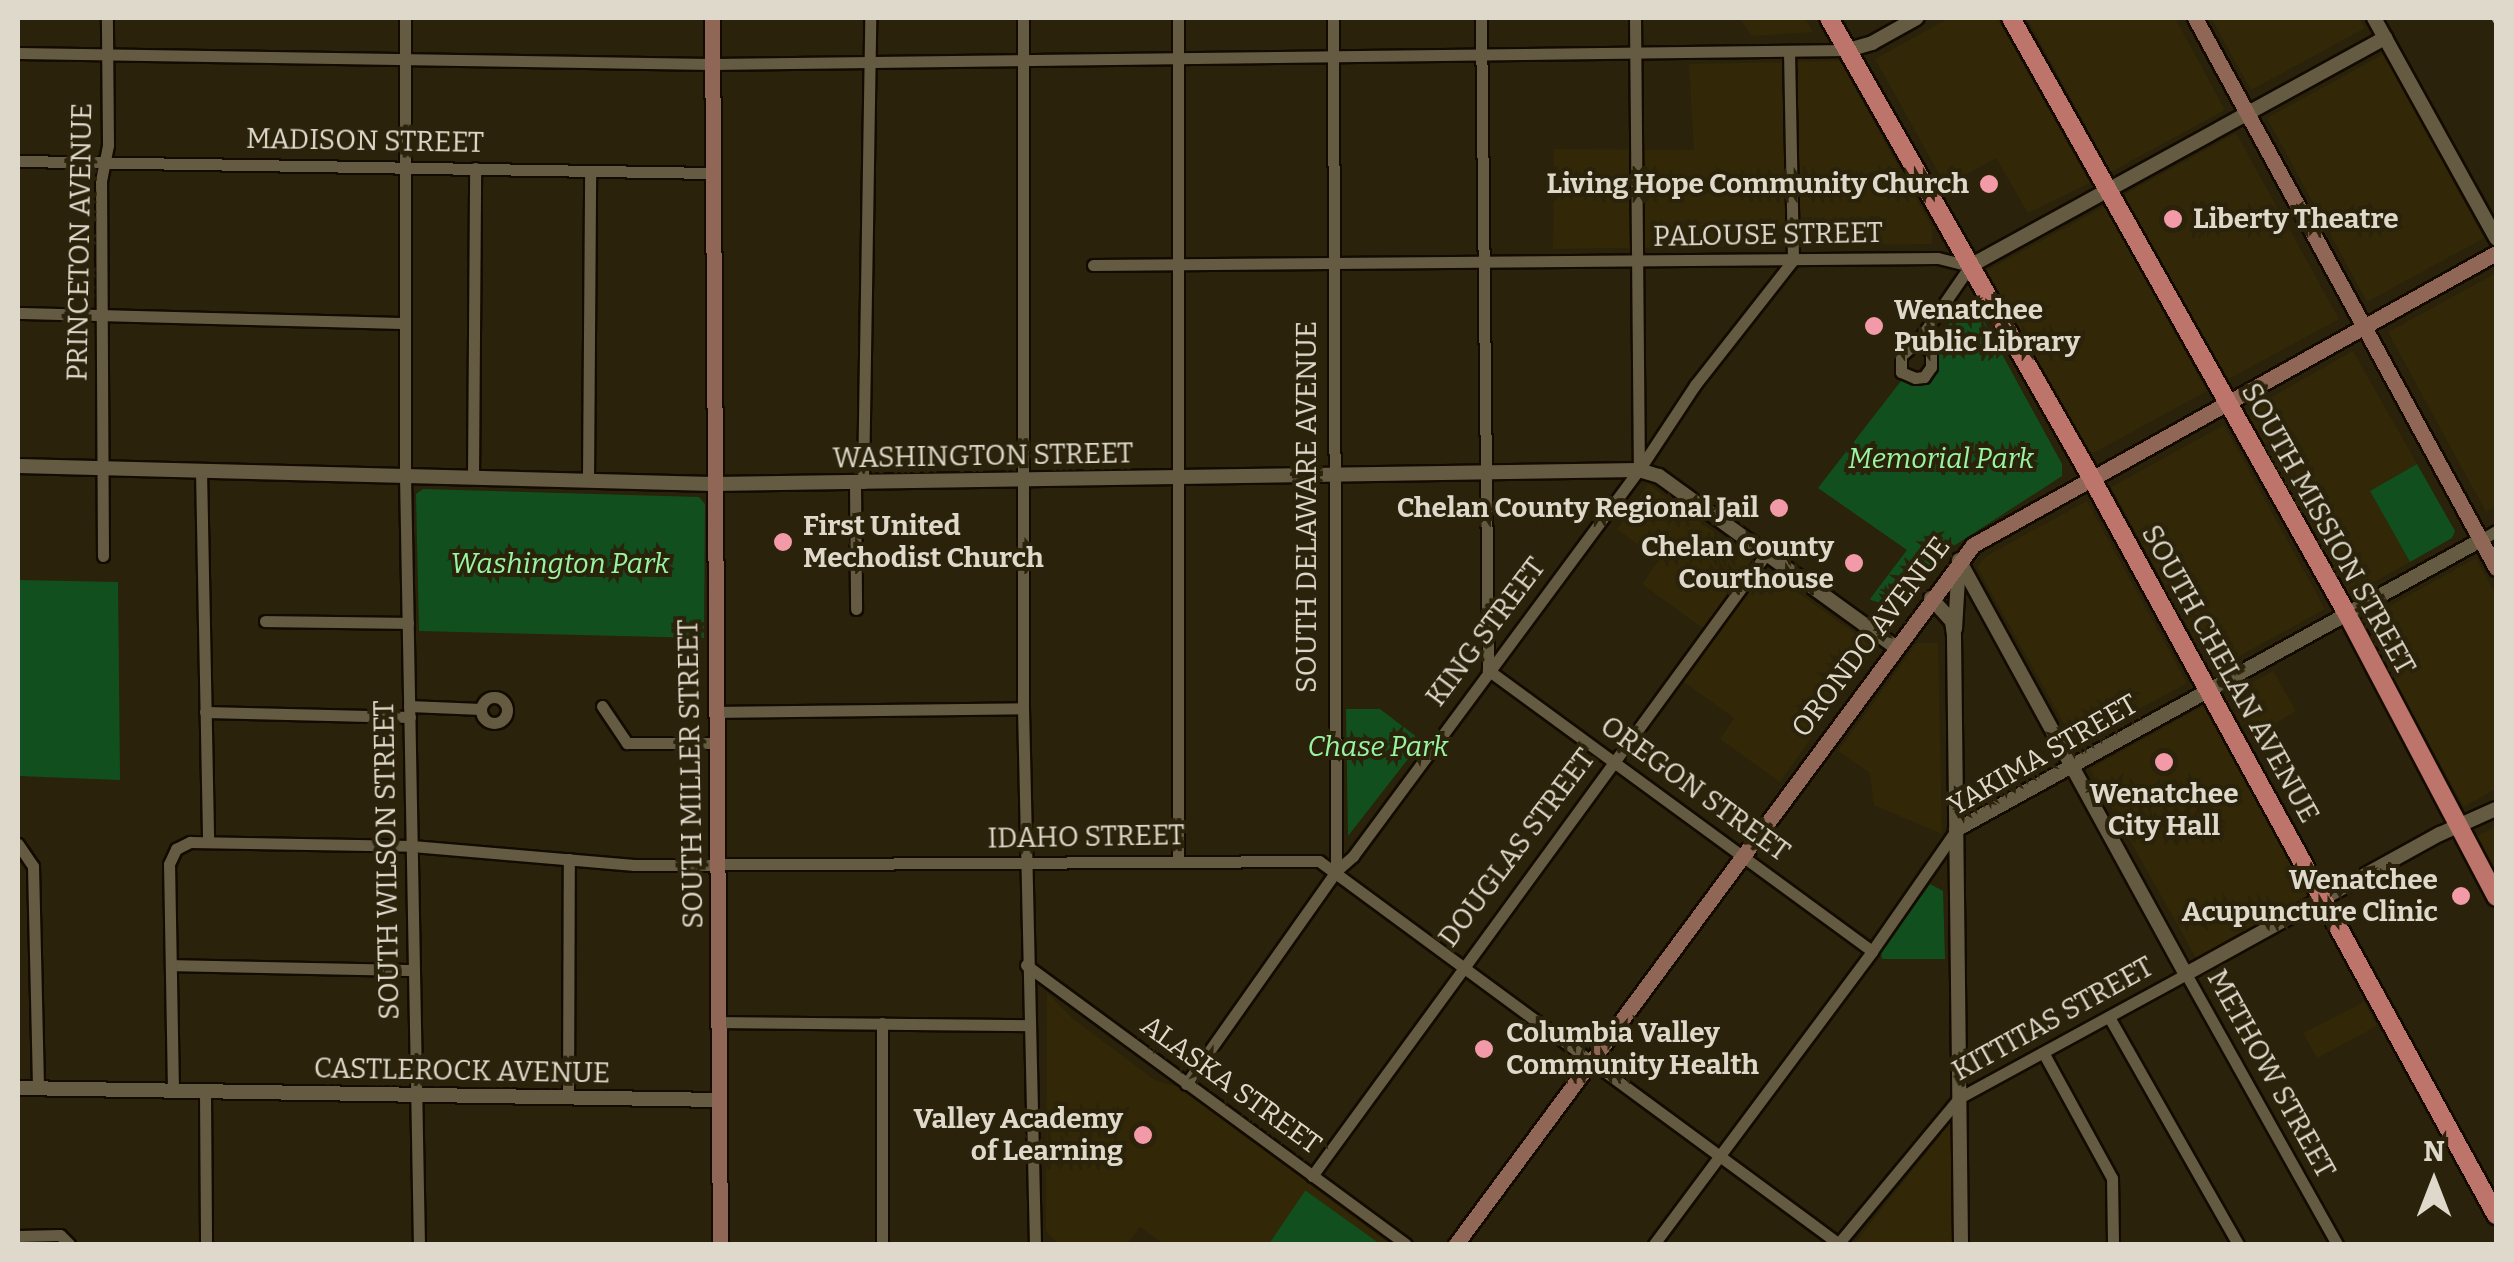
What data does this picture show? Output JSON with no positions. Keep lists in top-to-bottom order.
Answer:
{
  "streets": {
    "main road": [
      "SOUTH MISSION STREET",
      "ORONDO AVENUE",
      "SOUTH CHELAN AVENUE",
      "SOUTH MILLER STREET"
    ],
    "street": [
      "MADISON STREET",
      "PALOUSE STREET",
      "PRINCETON AVENUE",
      "WASHINGTON STREET",
      "SOUTH DELAWARE AVENUE",
      "KING STREET",
      "YAKIMA STREET",
      "OREGON STREET",
      "IDAHO STREET",
      "DOUGLAS STREET",
      "SOUTH WILSON STREET",
      "KITTITAS STREET",
      "CASTLEROCK AVENUE",
      "METHOW STREET",
      "ALASKA STREET"
    ]
  },
  "crossings": [
    ["MADISON STREET", "PRINCETON AVENUE"],
    ["MADISON STREET", "SOUTH MILLER STREET"],
    ["MADISON STREET", "SOUTH WILSON STREET"],
    ["PALOUSE STREET", "SOUTH DELAWARE AVENUE"],
    ["PALOUSE STREET", "KING STREET"],
    ["PALOUSE STREET", "SOUTH CHELAN AVENUE"],
    ["PRINCETON AVENUE", "WASHINGTON STREET"],
    ["WASHINGTON STREET", "SOUTH DELAWARE AVENUE"],
    ["WASHINGTON STREET", "KING STREET"],
    ["WASHINGTON STREET", "ORONDO AVENUE"],
    ["WASHINGTON STREET", "SOUTH MILLER STREET"],
    ["WASHINGTON STREET", "DOUGLAS STREET"],
    ["WASHINGTON STREET", "SOUTH WILSON STREET"],
    ["SOUTH DELAWARE AVENUE", "KING STREET"],
    ["SOUTH DELAWARE AVENUE", "IDAHO STREET"],
    ["SOUTH MISSION STREET", "ORONDO AVENUE"],
    ["SOUTH MISSION STREET", "YAKIMA STREET"],
    ["SOUTH MISSION STREET", "KITTITAS STREET"],
    ["KING STREET", "OREGON STREET"],
    ["KING STREET", "IDAHO STREET"],
    ["KING STREET", "ALASKA STREET"],
    ["ORONDO AVENUE", "SOUTH CHELAN AVENUE"],
    ["ORONDO AVENUE", "OREGON STREET"],
    ["ORONDO AVENUE", "IDAHO STREET"],
    ["ORONDO AVENUE", "METHOW STREET"],
    ["SOUTH CHELAN AVENUE", "YAKIMA STREET"],
    ["SOUTH CHELAN AVENUE", "KITTITAS STREET"],
    ["YAKIMA STREET", "OREGON STREET"],
    ["YAKIMA STREET", "IDAHO STREET"],
    ["YAKIMA STREET", "METHOW STREET"],
    ["SOUTH MILLER STREET", "IDAHO STREET"],
    ["SOUTH MILLER STREET", "CASTLEROCK AVENUE"],
    ["OREGON STREET", "DOUGLAS STREET"],
    ["IDAHO STREET", "DOUGLAS STREET"],
    ["IDAHO STREET", "SOUTH WILSON STREET"],
    ["IDAHO STREET", "KITTITAS STREET"],
    ["DOUGLAS STREET", "ALASKA STREET"],
    ["SOUTH WILSON STREET", "CASTLEROCK AVENUE"],
    ["KITTITAS STREET", "METHOW STREET"]
  ],
  "parks": ["Memorial Park", "Washington Park", "Chase Park"],
  "places": [
    "Living Hope Community Church",
    "Liberty Theatre",
    "Wenatchee Public Library",
    "Chelan County Regional Jail",
    "First United Mechodist Church",
    "Chelan County Courthouse",
    "Wenatchee City Hall",
    "Wenatchee Acupuncture Clinic",
    "Columbia Valley Community Health",
    "Valley Academy of Learning"
  ],
  "north": "top"
}
